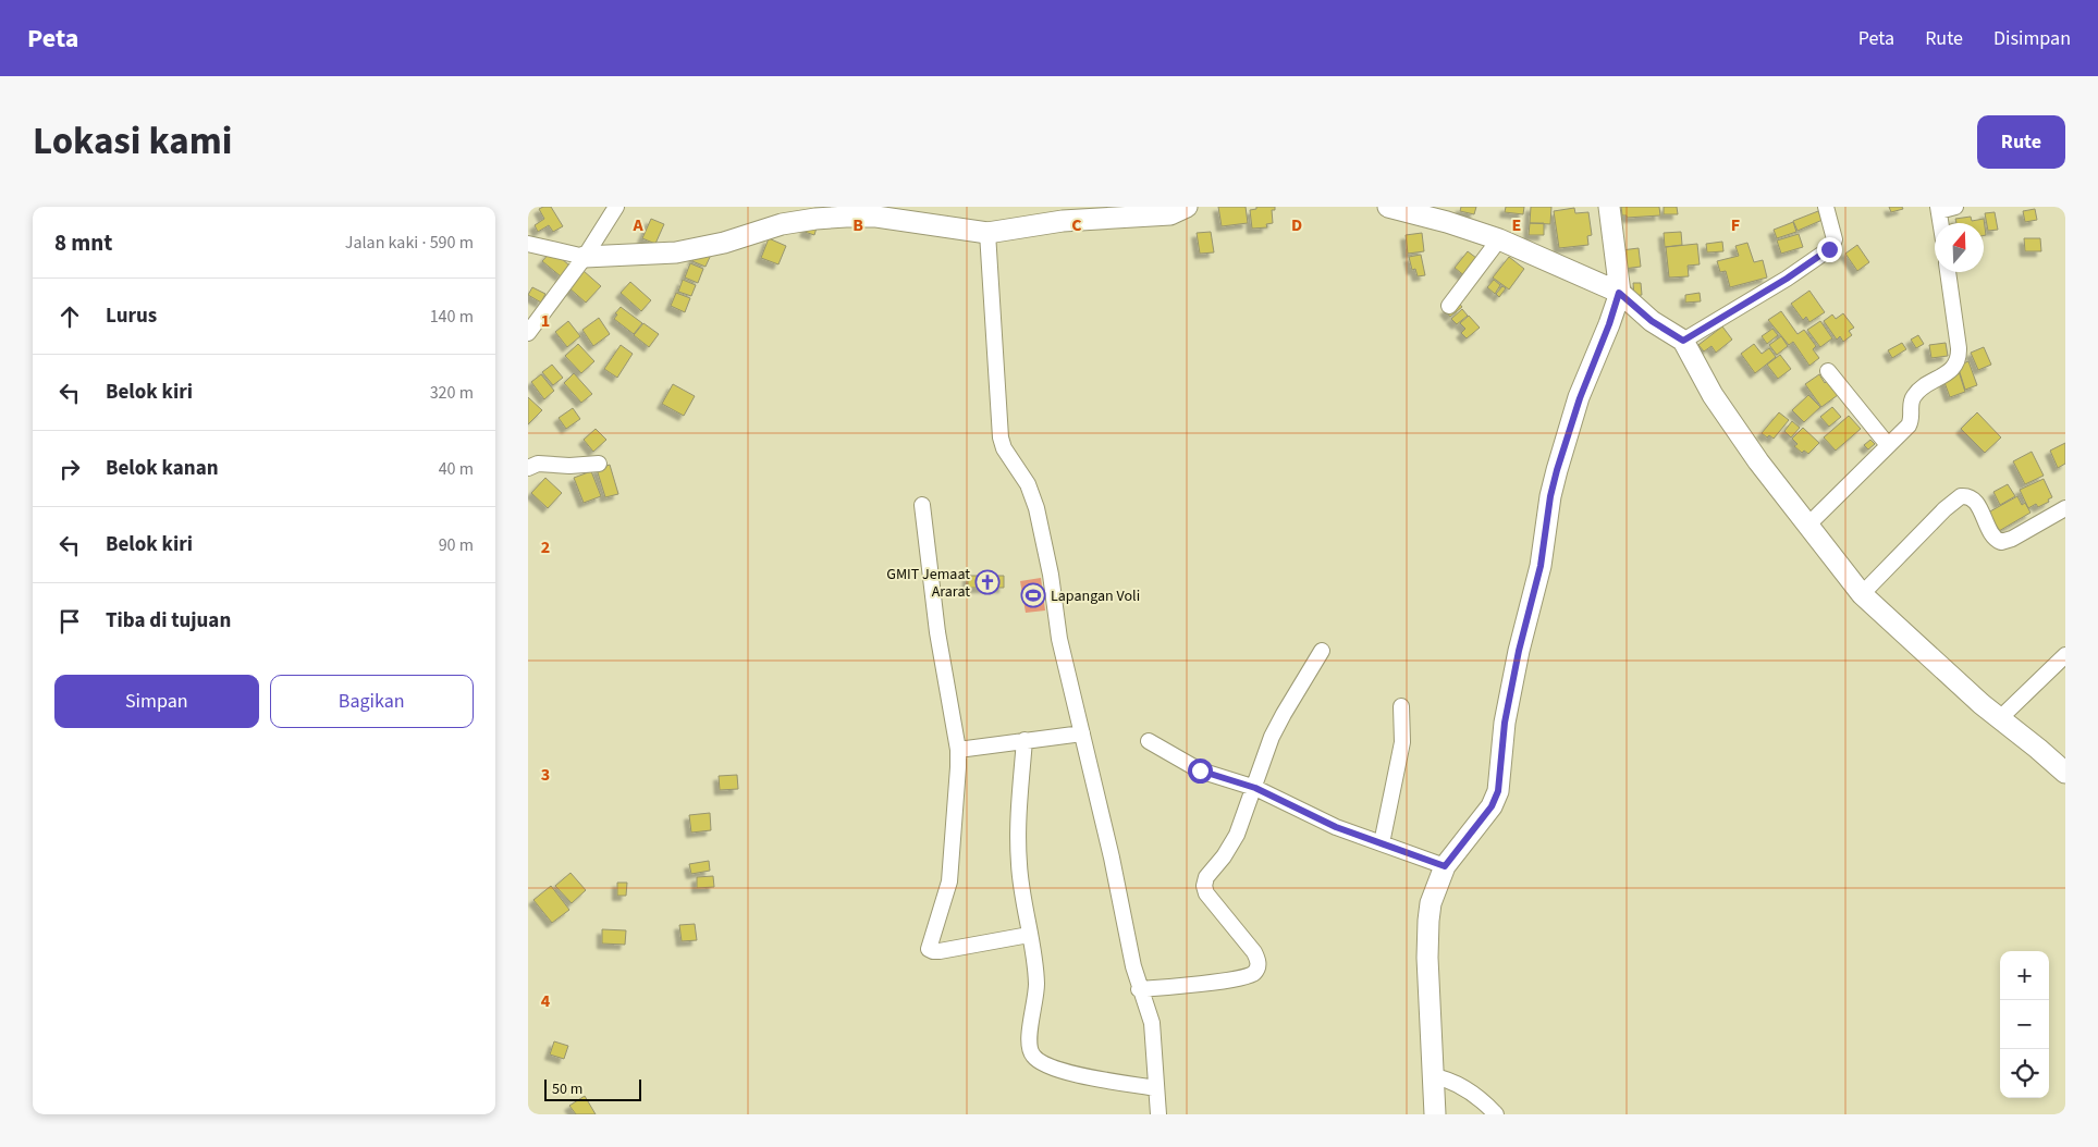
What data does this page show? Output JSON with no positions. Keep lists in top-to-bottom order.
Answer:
{
  "places": {
    "church": ["GMIT Jemaat Ararat"],
    "sports": ["Lapangan Voli"]
  },
  "scale_bar": "50 m",
  "north": "top",
  "page": {
    "header": "Peta",
    "nav": ["Peta", "Rute", "Disimpan"],
    "title": "Lokasi kami",
    "buttons": [
      "Rute",
      ["Simpan", "Bagikan"]
    ],
    "heading": ["8 mnt", "Jalan kaki · 590 m"],
    "list": [
      ["Lurus", "140 m"],
      ["Belok kiri", "320 m"],
      ["Belok kanan", "40 m"],
      ["Belok kiri", "90 m"],
      "Tiba di tujuan"
    ],
    "map_buttons": ["+", "−"],
    "scale": "50 m"
  },
  "grid": {
    "columns": [
      "A",
      "B",
      "C",
      "D",
      "E",
      "F"
    ],
    "rows": [
      "1",
      "2",
      "3",
      "4"
    ]
  }
}
